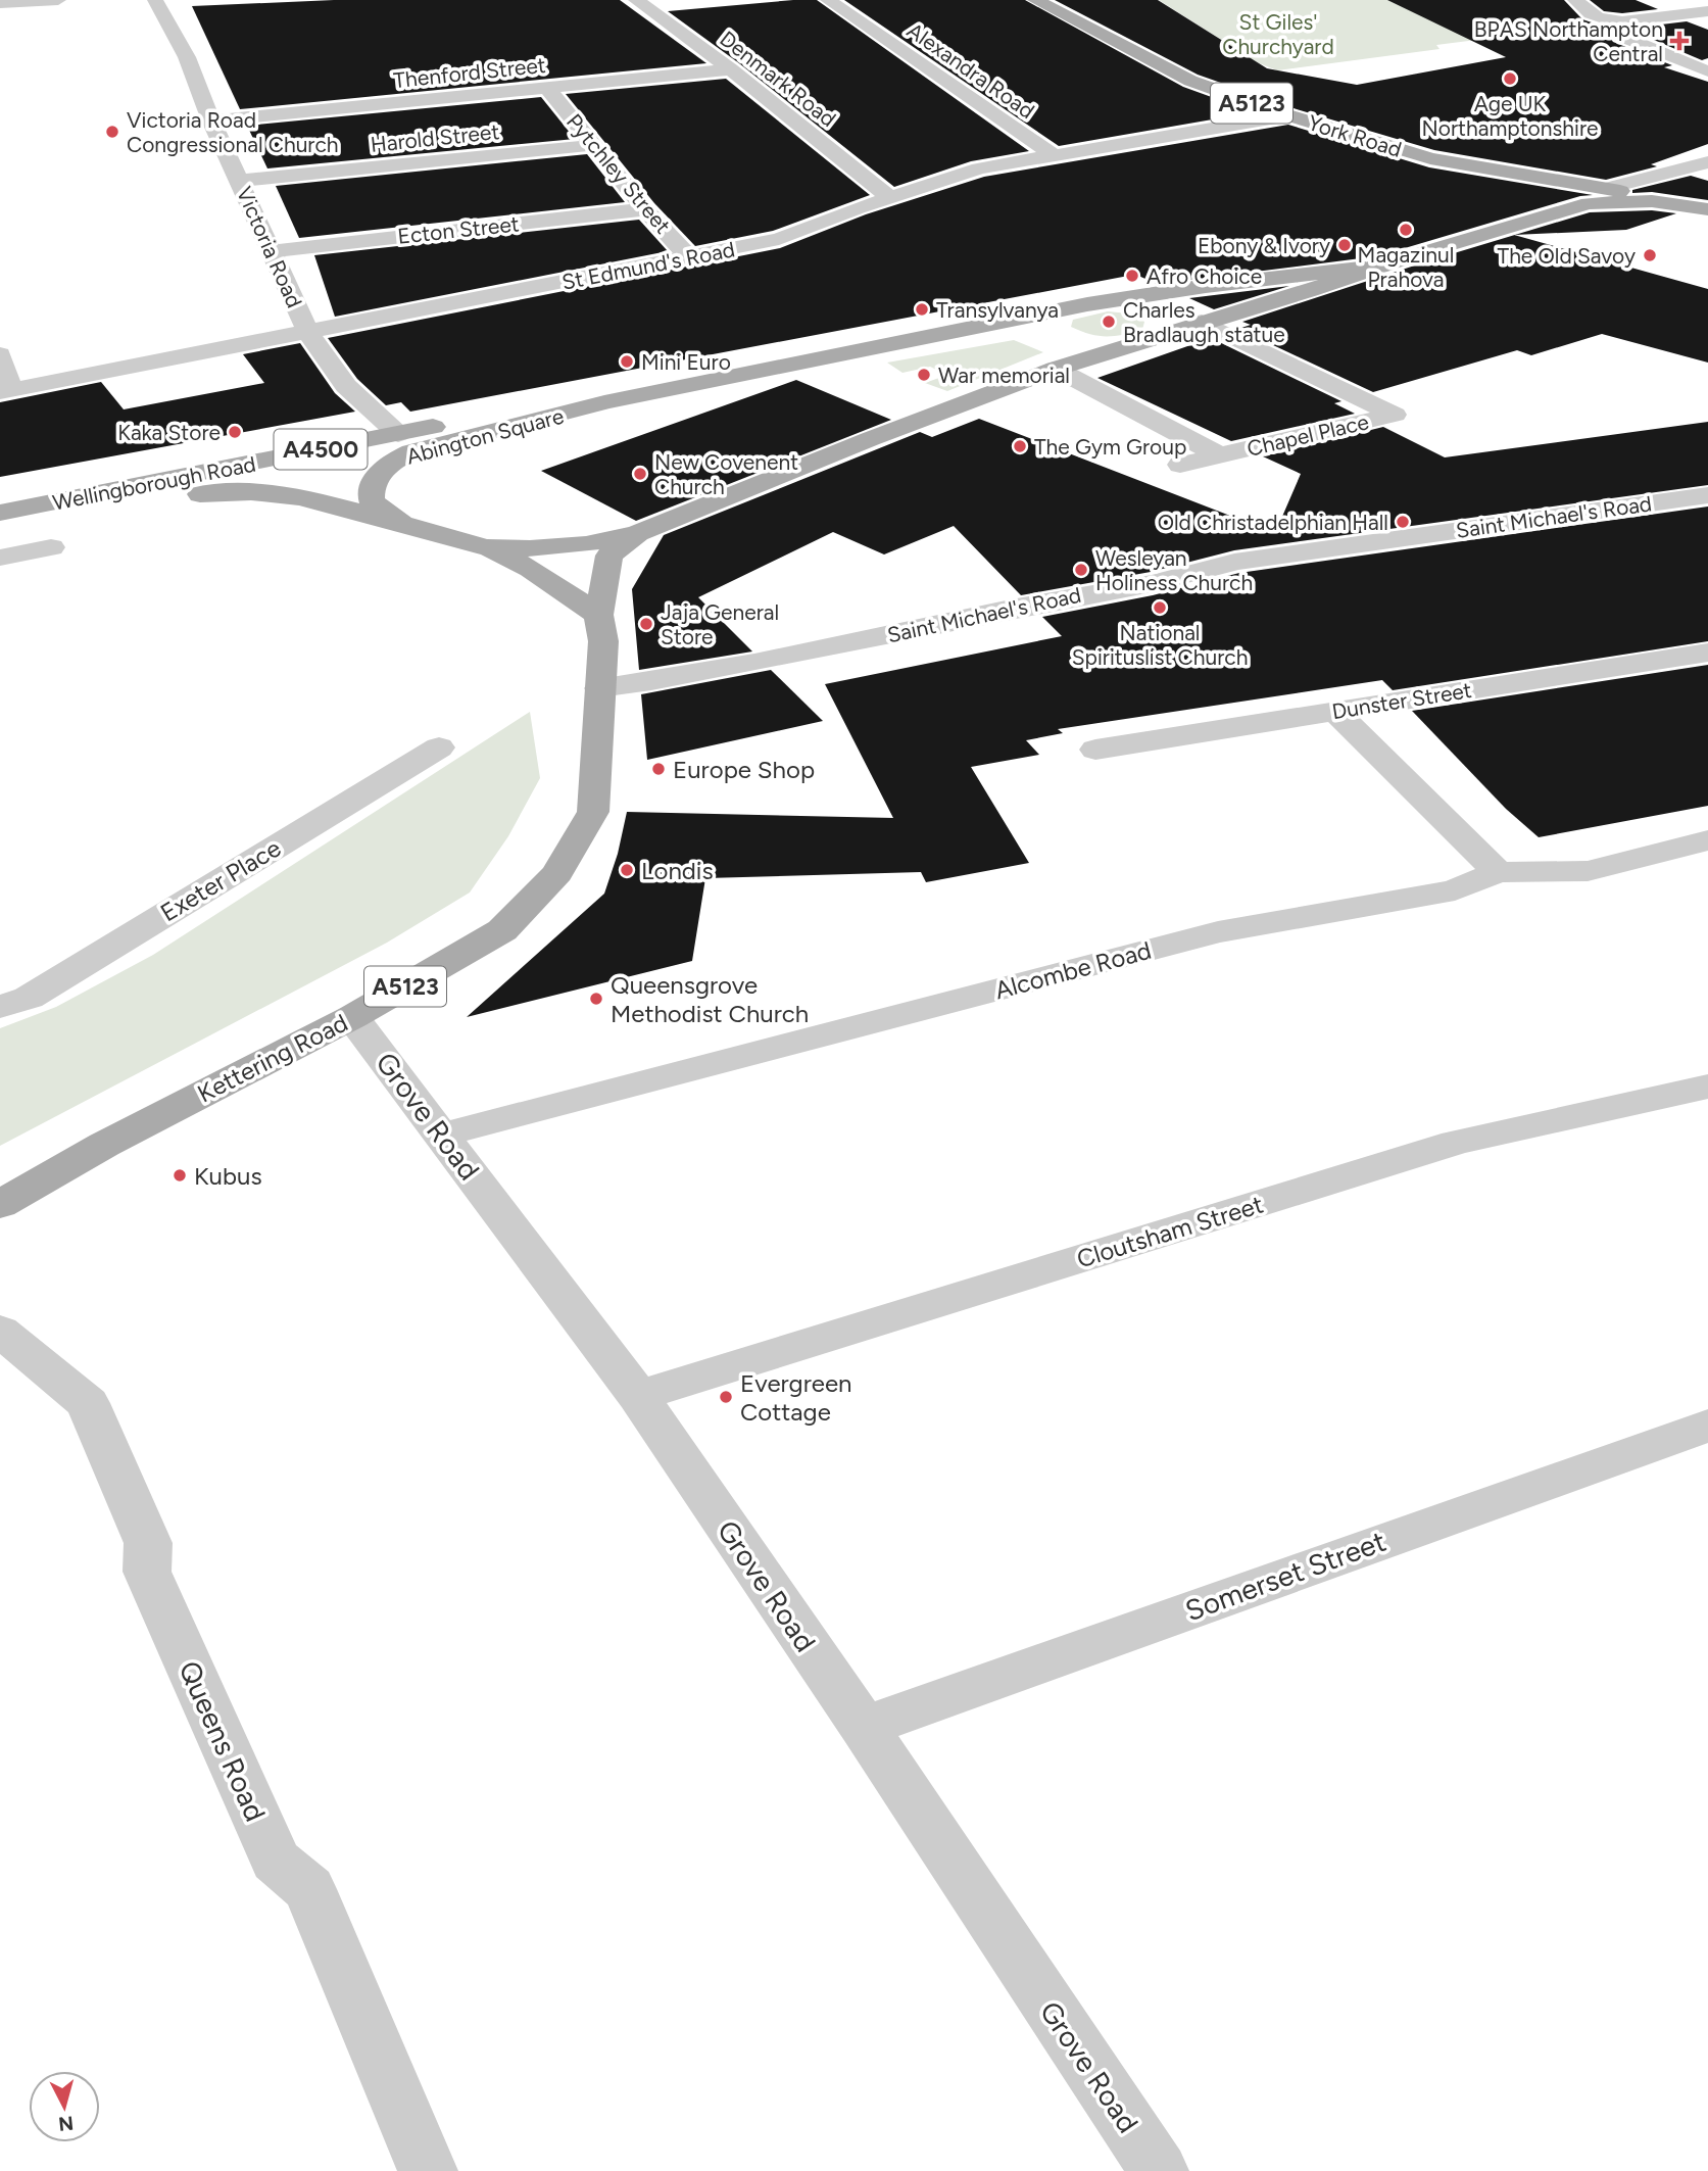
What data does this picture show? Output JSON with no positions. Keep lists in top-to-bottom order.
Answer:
{
  "streets": {
    "main road": [
      "A5123",
      "York Road",
      "Abington Square",
      "A4500",
      "Wellingborough Road",
      "Kettering Road"
    ],
    "street": [
      "Alexandra Road",
      "Thenford Street",
      "Denmark Road",
      "Harold Street",
      "Pytchley Street",
      "Ecton Street",
      "Victoria Road",
      "St Edmund's Road",
      "Chapel Place",
      "Saint Michael's Road",
      "Dunster Street",
      "Exeter Place",
      "Alcombe Road",
      "Grove Road",
      "Cloutsham Street",
      "Somerset Street",
      "Queens Road"
    ]
  },
  "crossings": [
    ["Alexandra Road", "St Edmund's Road"],
    ["Thenford Street", "Denmark Road"],
    ["Thenford Street", "Pytchley Street"],
    ["Thenford Street", "Victoria Road"],
    ["Denmark Road", "St Edmund's Road"],
    ["A5123", "York Road"],
    ["A5123", "Abington Square"],
    ["A5123", "Kettering Road"],
    ["York Road", "St Edmund's Road"],
    ["York Road", "Abington Square"],
    ["Harold Street", "Pytchley Street"],
    ["Harold Street", "Victoria Road"],
    ["Pytchley Street", "Ecton Street"],
    ["Pytchley Street", "St Edmund's Road"],
    ["Ecton Street", "Victoria Road"],
    ["Victoria Road", "St Edmund's Road"],
    ["Victoria Road", "Wellingborough Road"],
    ["Chapel Place", "Abington Square"],
    ["Abington Square", "A4500"],
    ["Abington Square", "Wellingborough Road"],
    ["Saint Michael's Road", "Kettering Road"],
    ["Alcombe Road", "Grove Road"],
    ["Kettering Road", "Grove Road"],
    ["Grove Road", "Cloutsham Street"],
    ["Grove Road", "Somerset Street"]
  ],
  "parks": ["St Giles' Churchyard"],
  "places": {
    "health": ["BPAS Northampton Central"],
    "other": [
      "Age UK Northamptonshire",
      "Victoria Road Congressional Church",
      "Magazinul Prahova",
      "Ebony & Ivory",
      "The Old Savoy",
      "Afro Choice",
      "Transylvanya",
      "Charles Bradlaugh statue",
      "Mini Euro",
      "War memorial",
      "Kaka Store",
      "The Gym Group",
      "New Covenent Church",
      "Old Christadelphian Hall",
      "Wesleyan Holiness Church",
      "National Spirituslist Church",
      "Jaja General Store",
      "Europe Shop",
      "Londis",
      "Queensgrove Methodist Church",
      "Kubus",
      "Evergreen Cottage"
    ]
  },
  "north": "bottom"
}
